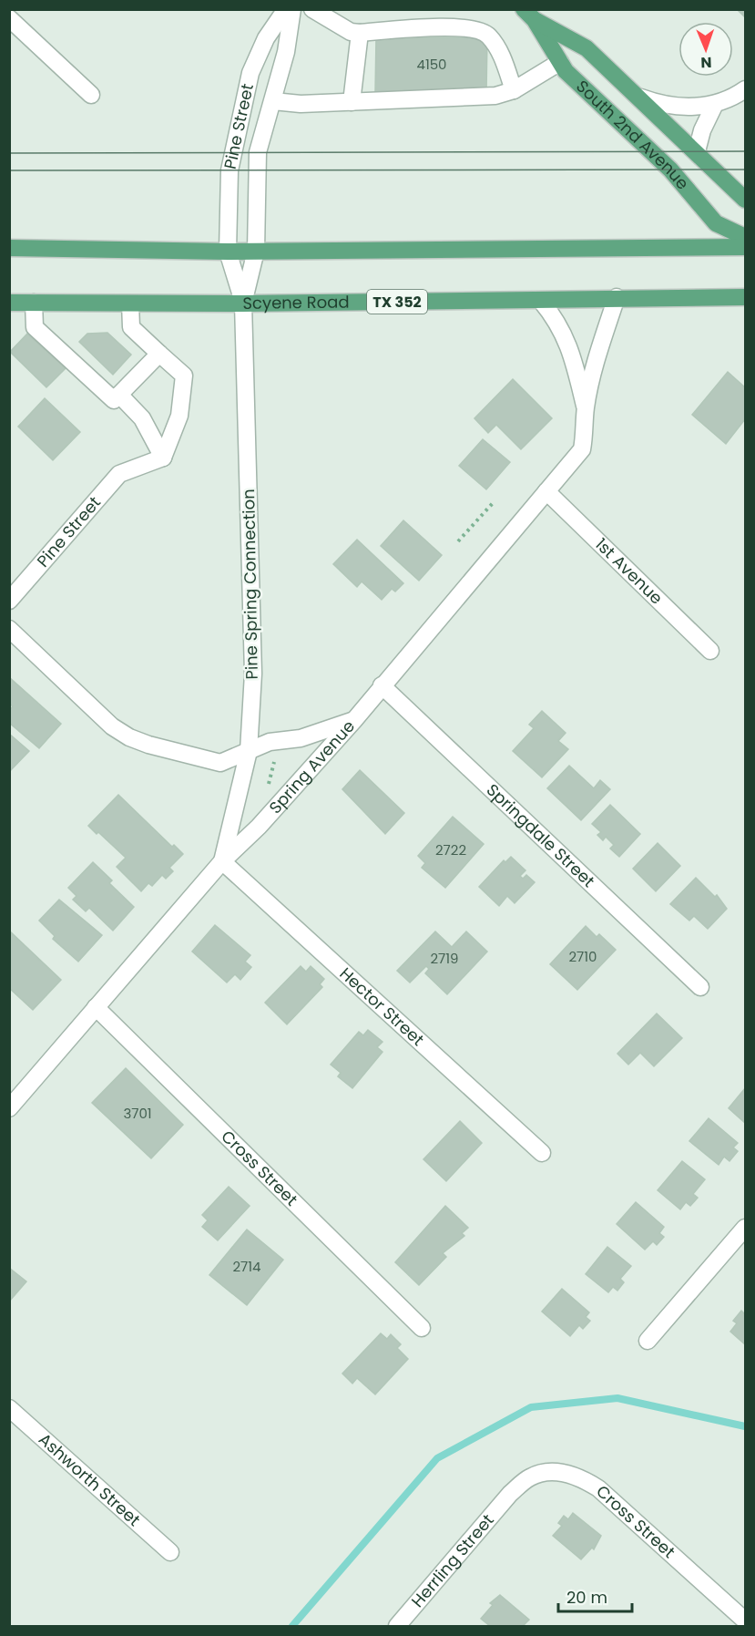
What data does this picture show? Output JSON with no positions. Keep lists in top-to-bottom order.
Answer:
{
  "streets": {
    "main road": ["South 2nd Avenue", "TX 352", "Scyene Road"],
    "street": [
      "Pine Street",
      "1st Avenue",
      "Pine Spring Connection",
      "Spring Avenue",
      "Springdale Street",
      "Hector Street",
      "Cross Street",
      "Ashworth Street",
      "Herrling Street"
    ]
  },
  "crossings": [
    ["Pine Street", "Pine Spring Connection"],
    ["Scyene Road", "Pine Spring Connection"],
    ["Scyene Road", "Spring Avenue"],
    ["1st Avenue", "Spring Avenue"],
    ["Pine Spring Connection", "Spring Avenue"],
    ["Pine Spring Connection", "Hector Street"],
    ["Spring Avenue", "Springdale Street"],
    ["Spring Avenue", "Hector Street"],
    ["Spring Avenue", "Cross Street"],
    ["Cross Street", "Herrling Street"]
  ],
  "house_numbers": [
    "4150",
    "2722",
    "2710",
    "2719",
    "3701",
    "2714"
  ],
  "scale_bar": "20 m",
  "north": "bottom"
}
